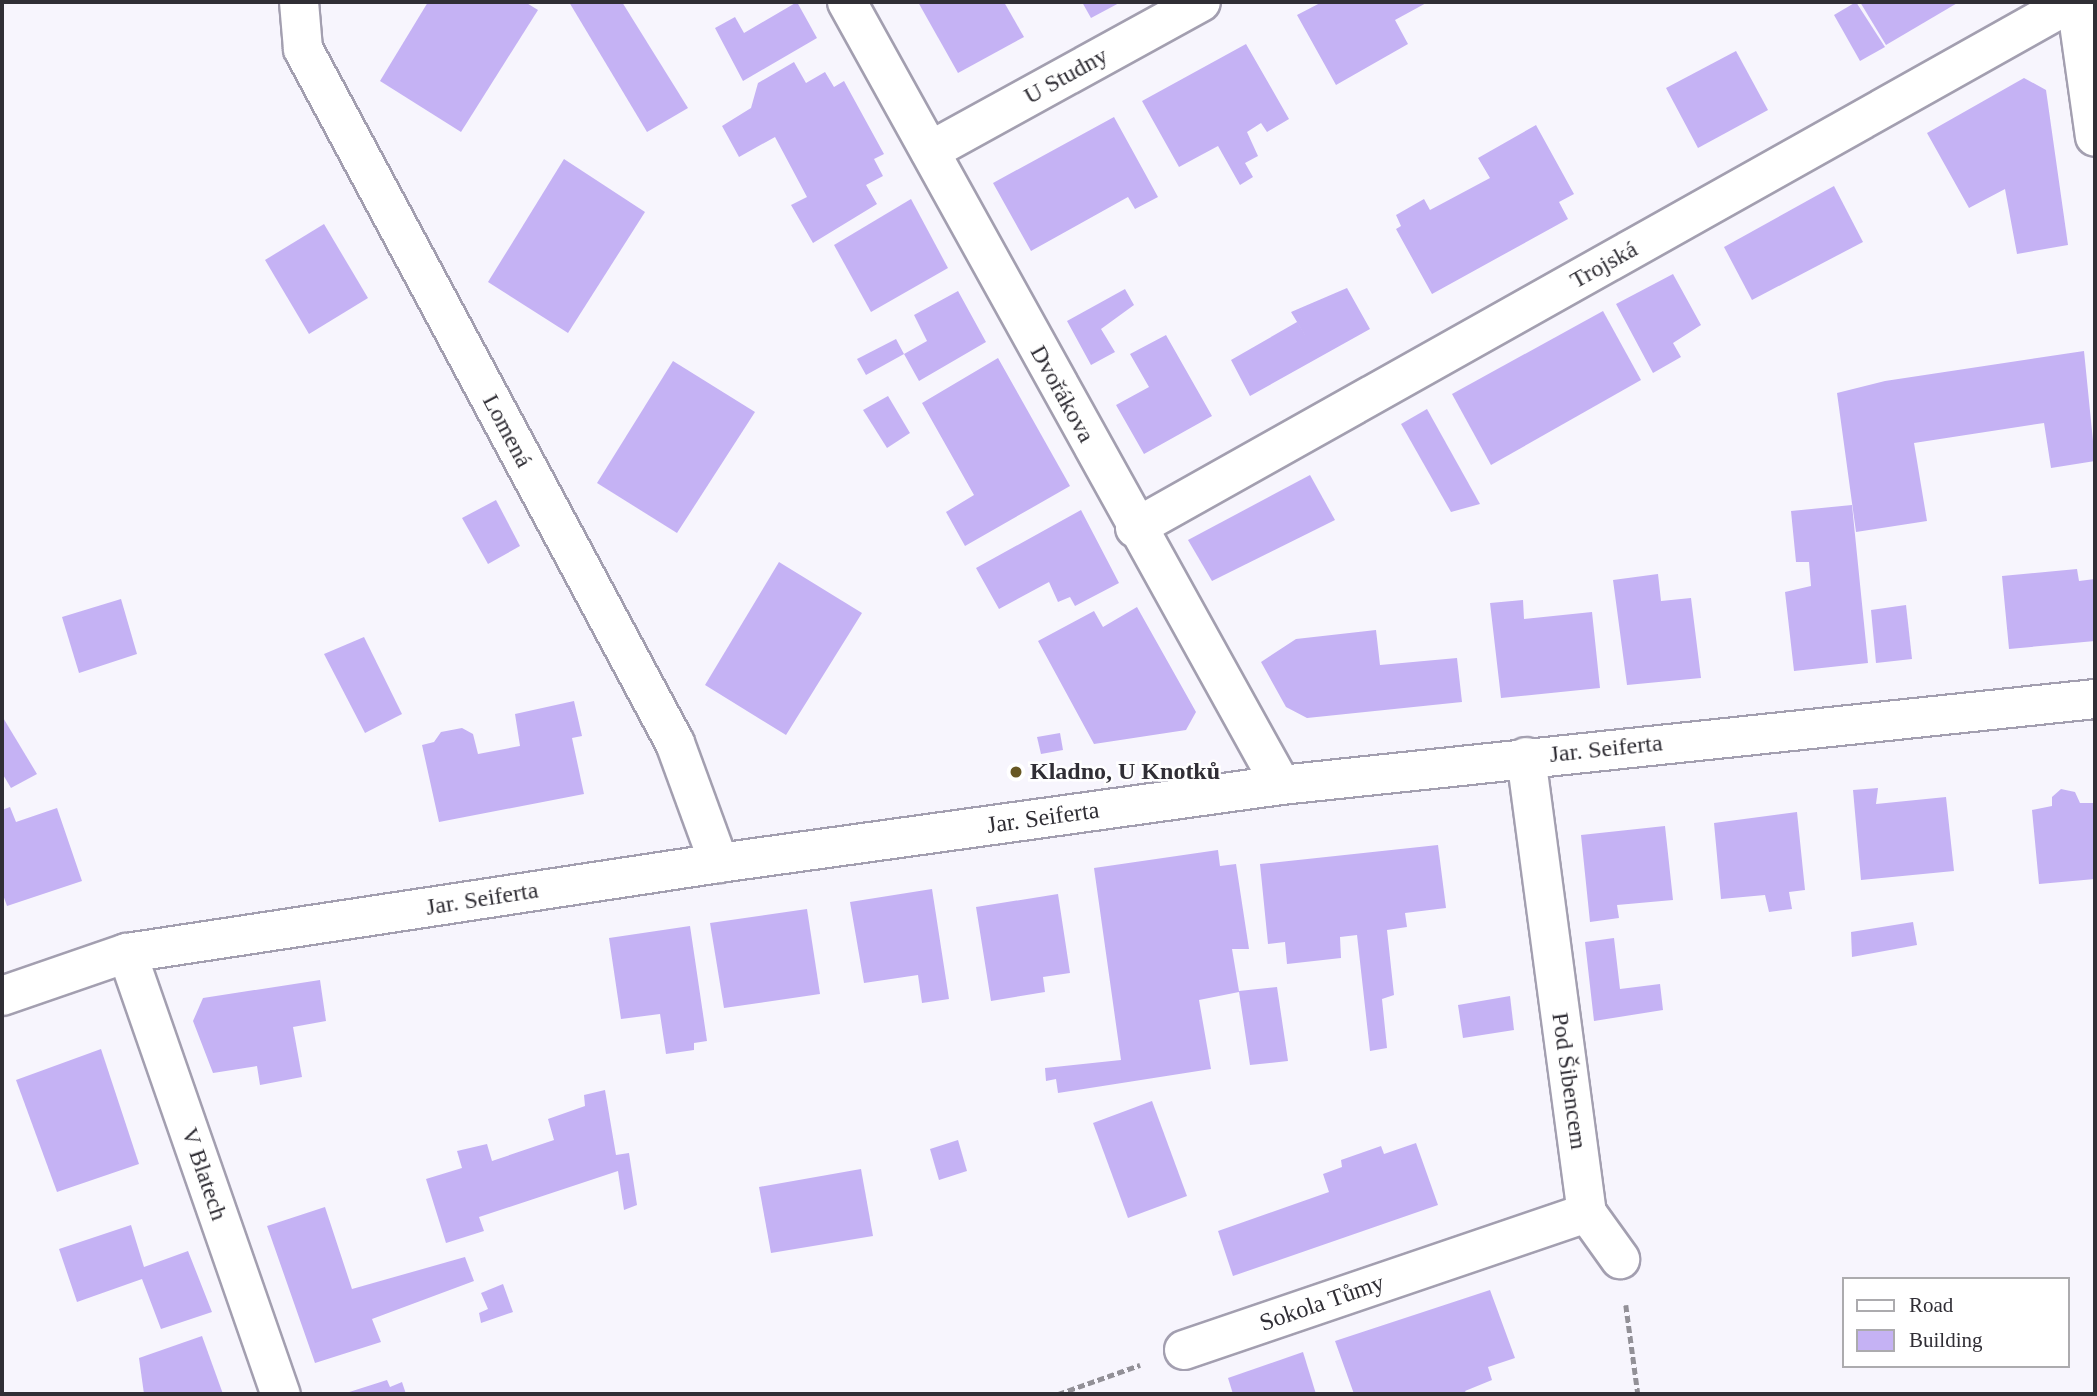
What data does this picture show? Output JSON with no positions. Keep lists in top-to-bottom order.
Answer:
{
  "streets": {
    "street": [
      "U Studny",
      "Trojská",
      "Dvořákova",
      "Lomená",
      "Jar. Seiferta",
      "Pod Šibencem",
      "V Blatech",
      "Sokola Tůmy"
    ]
  },
  "crossings": [
    ["U Studny", "Dvořákova"],
    ["Trojská", "Dvořákova"],
    ["Dvořákova", "Jar. Seiferta"],
    ["Lomená", "Jar. Seiferta"],
    ["Jar. Seiferta", "Pod Šibencem"],
    ["Jar. Seiferta", "V Blatech"],
    ["Pod Šibencem", "Sokola Tůmy"]
  ],
  "places": ["Kladno, U Knotků"],
  "legend": ["Road", "Building"]
}
